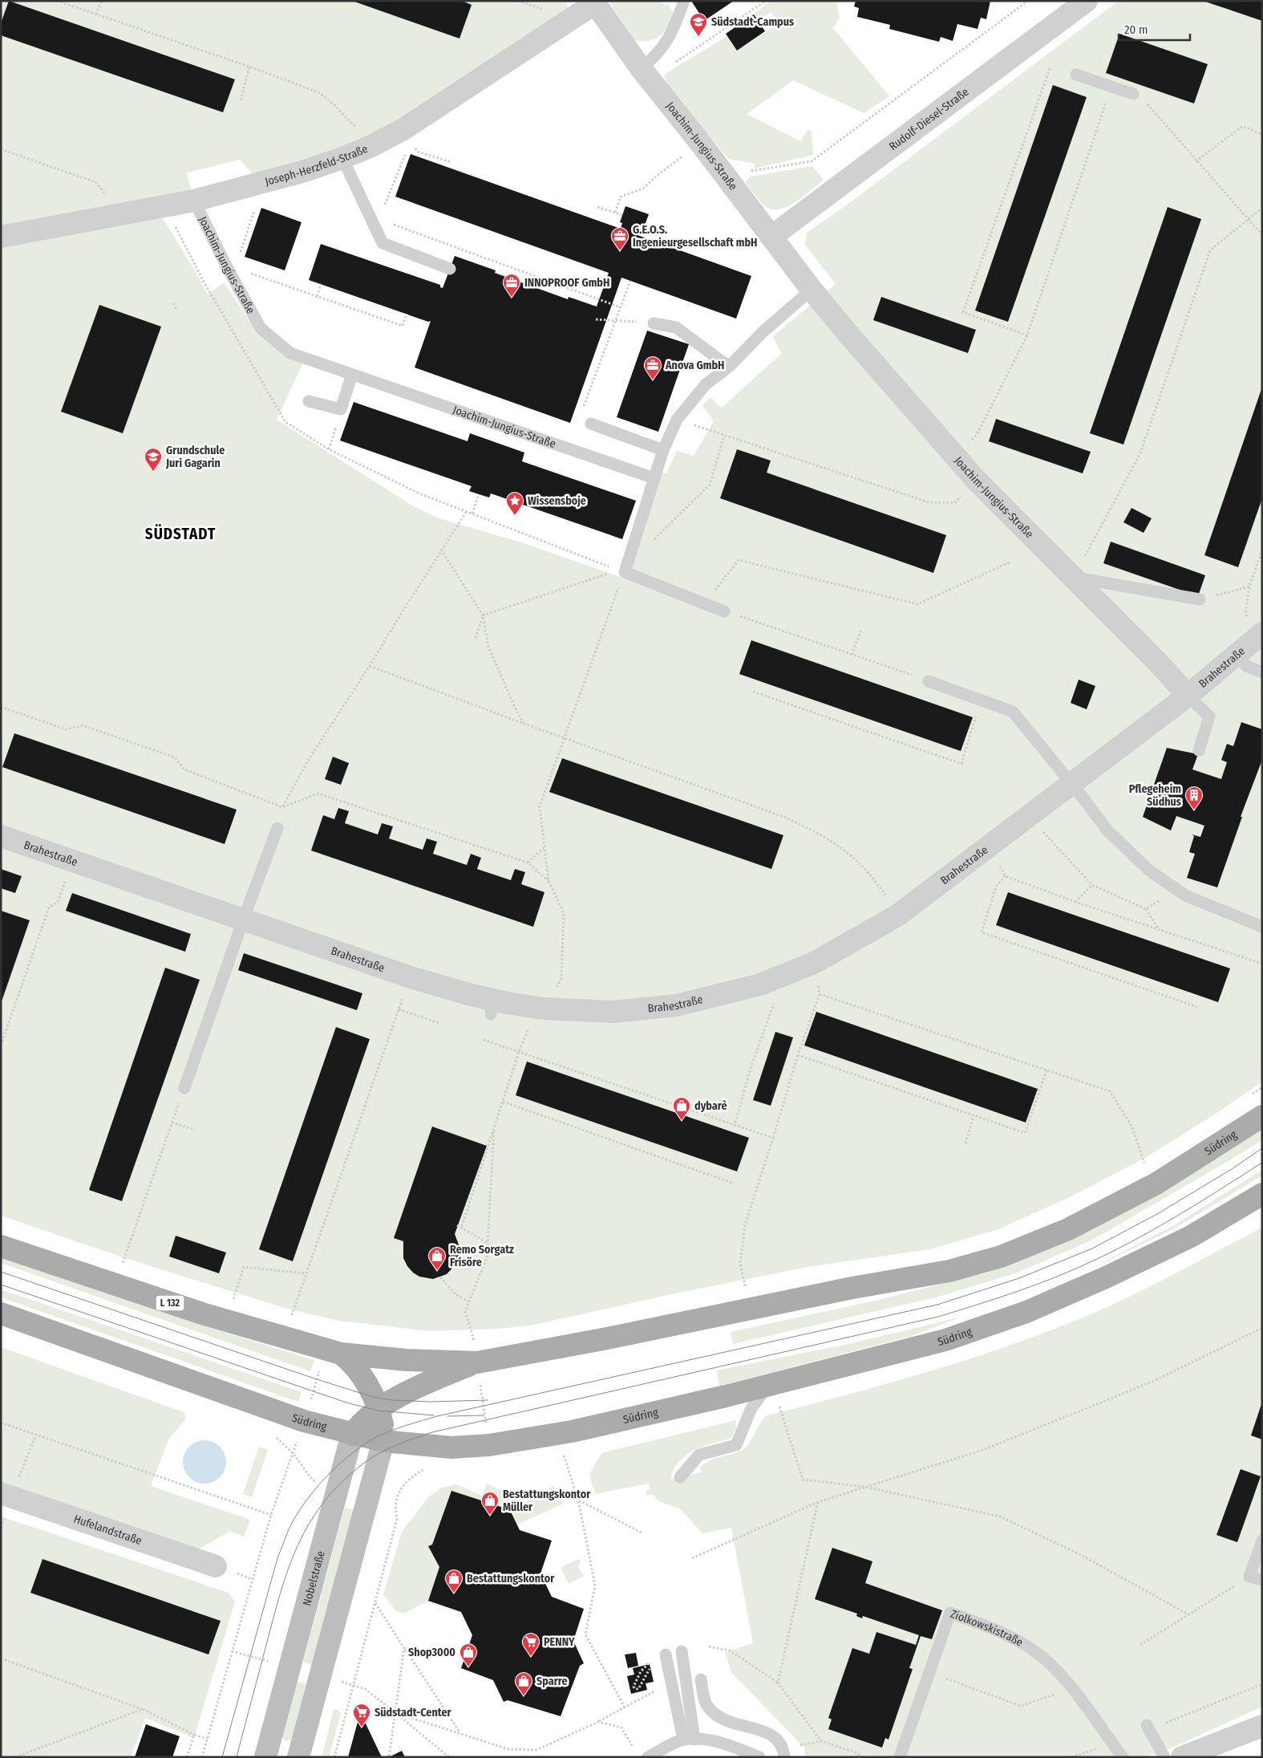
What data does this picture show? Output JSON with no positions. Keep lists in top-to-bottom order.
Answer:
{
  "streets": {
    "main road": ["Südring", "L 132", "Nobelstraße"],
    "street": [
      "Rudolf-Diesel-Straße",
      "Joachim-Jungius-Straße",
      "Joseph-Herzfeld-Straße",
      "Brahestraße",
      "Hufelandstraße"
    ],
    "lane": ["Ziolkowskistraße"]
  },
  "crossings": [
    ["Rudolf-Diesel-Straße", "Joachim-Jungius-Straße"],
    ["Joachim-Jungius-Straße", "Joseph-Herzfeld-Straße"],
    ["Joachim-Jungius-Straße", "Brahestraße"],
    ["Südring", "L 132"],
    ["Südring", "Nobelstraße"],
    ["L 132", "Nobelstraße"]
  ],
  "districts": ["SÜDSTADT"],
  "places": {
    "school or university": ["Südstadt-Campus", "Grundschule Juri Gagarin"],
    "office": ["G.E.O.S. Ingenieurgesellschaft mbH", "INNOPROOF GmbH", "Anova GmbH"],
    "place": ["Wissensboje"],
    "building": ["Pflegeheim Südhus"],
    "shop": [
      "dybarè",
      "Remo Sorgatz Frisöre",
      "Bestattungskontor Müller",
      "Bestattungskontor",
      "Shop3000",
      "Sparre"
    ],
    "supermarket": ["PENNY", "Südstadt-Center"]
  },
  "scale_bar": "20 m"
}
